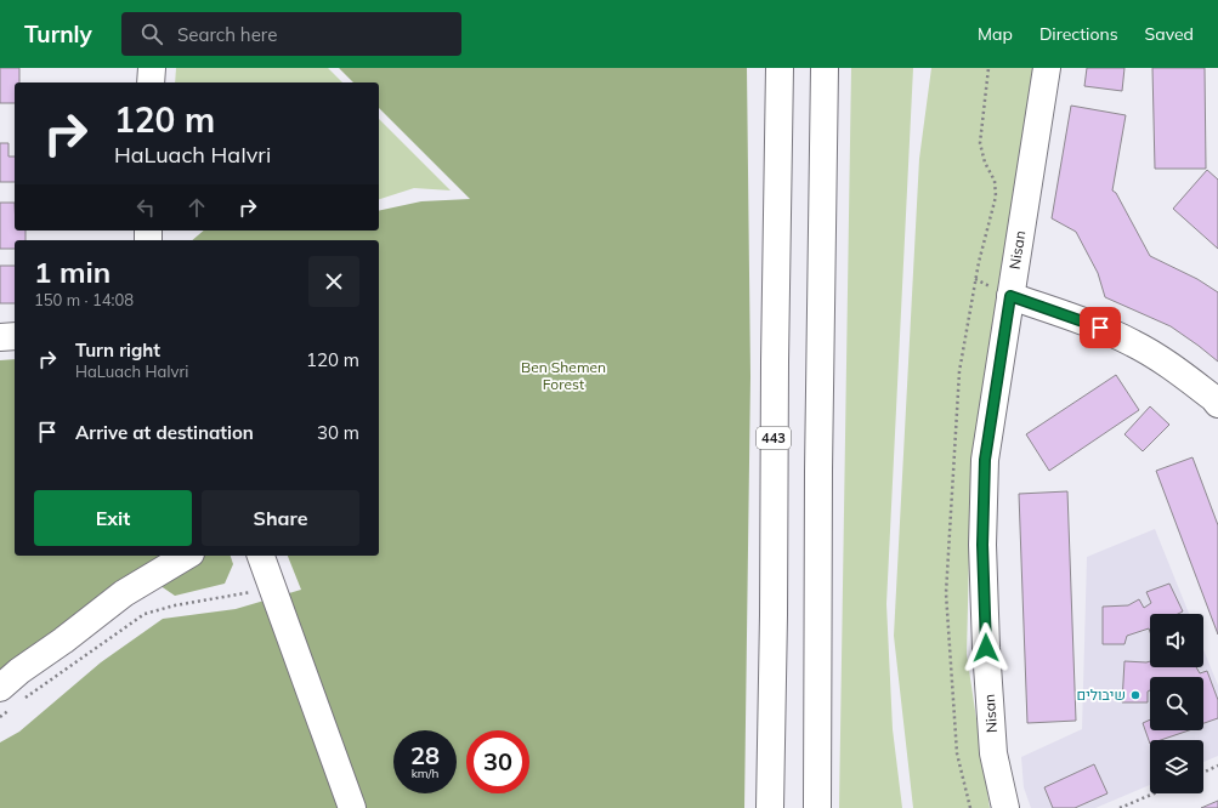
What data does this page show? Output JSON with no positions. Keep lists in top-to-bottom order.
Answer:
{
  "streets": {
    "main road": ["Nisan", "443"]
  },
  "parks": ["Ben Shemen Forest"],
  "places": ["שיבולים"],
  "page": {
    "header": "Turnly",
    "search": "Search here",
    "nav": ["Map", "Directions", "Saved"],
    "turn": ["120 m", "HaLuach HaIvri"],
    "heading": ["1 min", "150 m · 14:08"],
    "list": [
      {
        "name": "Turn right",
        "note": "HaLuach HaIvri",
        "value": "120 m"
      },
      {
        "name": "Arrive at destination",
        "value": "30 m"
      }
    ],
    "buttons": ["Exit", "Share"],
    "speed": "28 km/h",
    "limit": "30"
  }
}
